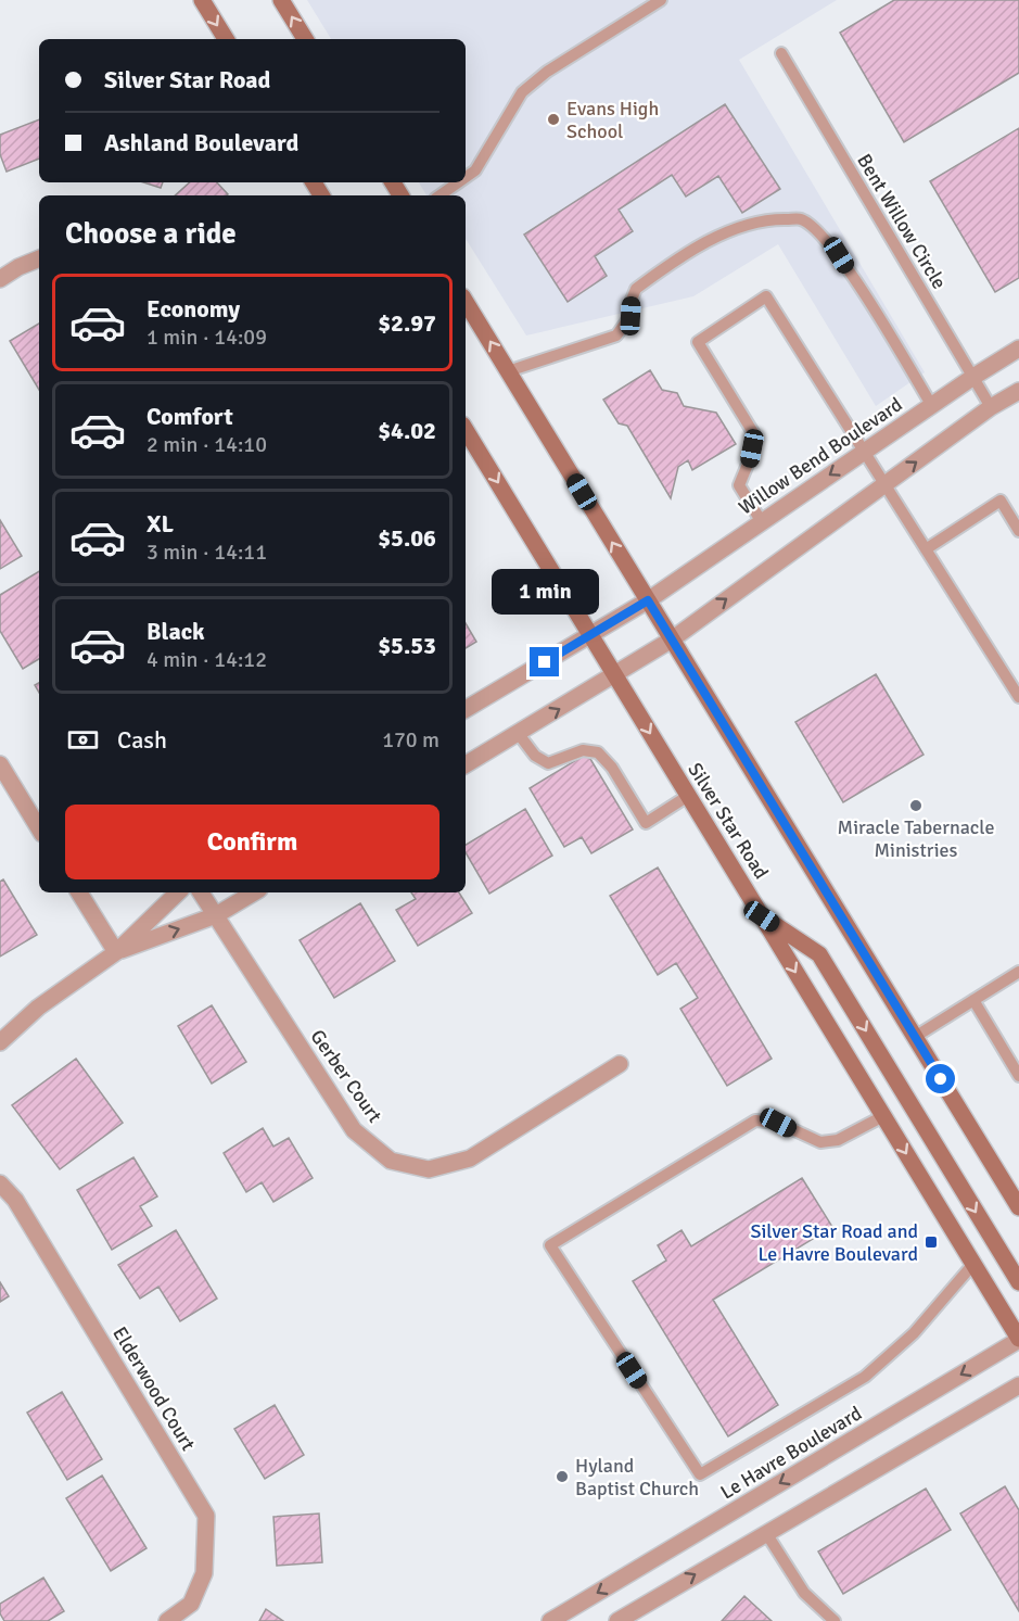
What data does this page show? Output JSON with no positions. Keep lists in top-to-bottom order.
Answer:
{
  "streets": {
    "main road": ["Silver Star Road"],
    "street": [
      "Willow Bend Boulevard",
      "Gerber Court",
      "Elderwood Court",
      "Le Havre Boulevard"
    ],
    "lane": ["Bent Willow Circle"]
  },
  "crossings": [
    ["Bent Willow Circle", "Willow Bend Boulevard"],
    ["Willow Bend Boulevard", "Silver Star Road"],
    ["Silver Star Road", "Le Havre Boulevard"]
  ],
  "places": {
    "other": ["Evans High School", "Miracle Tabernacle Ministries", "Hyland Baptist Church"],
    "transit": ["Silver Star Road and Le Havre Boulevard"]
  },
  "page": {
    "banner": ["Silver Star Road", "Ashland Boulevard"],
    "heading": "Choose a ride",
    "list": [
      {
        "name": "Economy",
        "note": "1 min · 14:09",
        "value": "$2.97"
      },
      {
        "name": "Comfort",
        "note": "2 min · 14:10",
        "value": "$4.02"
      },
      {
        "name": "XL",
        "note": "3 min · 14:11",
        "value": "$5.06"
      },
      {
        "name": "Black",
        "note": "4 min · 14:12",
        "value": "$5.53"
      }
    ],
    "bubble": "1 min",
    "pay": ["Cash", "170 m"],
    "buttons": "Confirm"
  }
}
